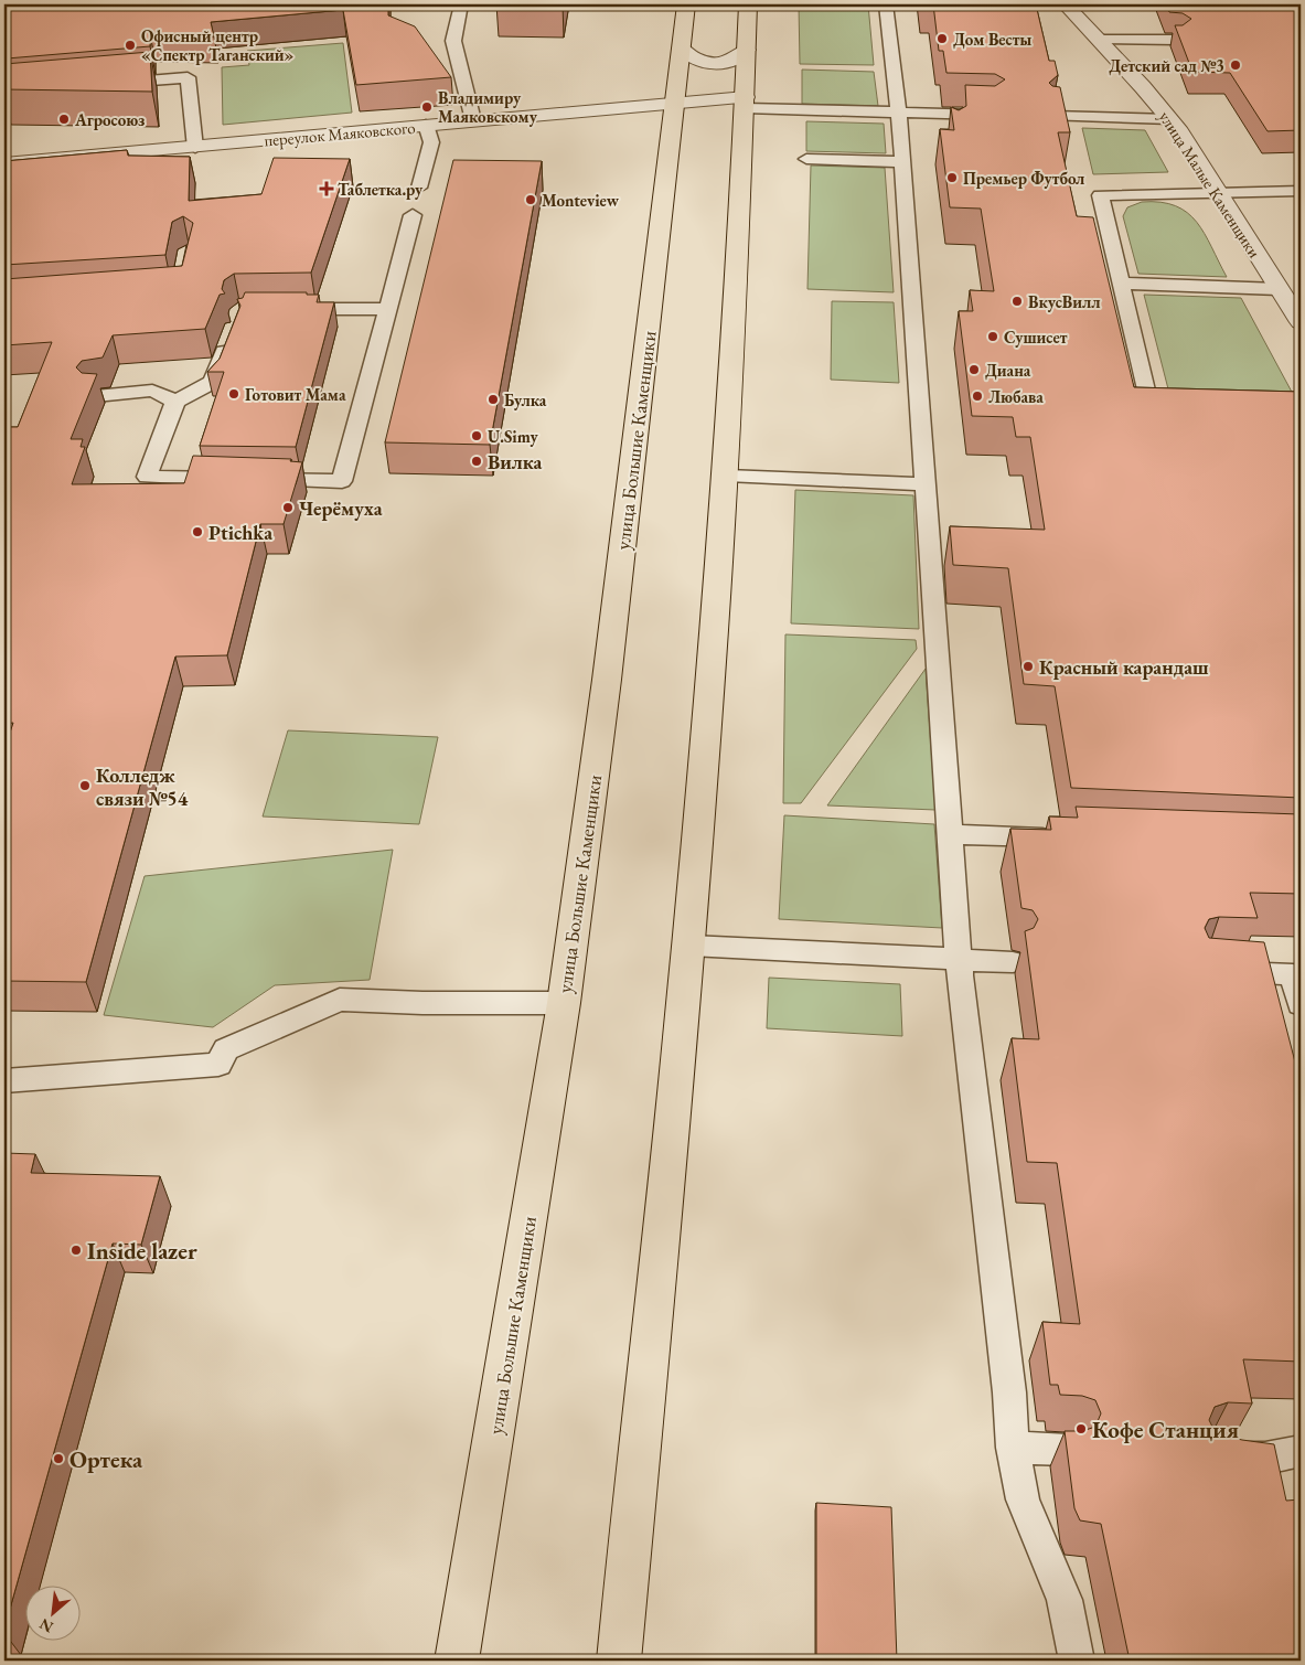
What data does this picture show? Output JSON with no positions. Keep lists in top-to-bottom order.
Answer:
{
  "streets": {
    "main road": ["улица Большие Каменщики"],
    "street": ["переулок Маяковского", "улица Малые Каменщики"]
  },
  "crossings": [
    ["переулок Маяковского", "улица Большие Каменщики"]
  ],
  "places": {
    "other": [
      "Дом Весты",
      "Офисный центр «Спектр Таганский»",
      "Детский сад №3",
      "Владимиру Маяковскому",
      "Агросоюз",
      "Премьер Футбол",
      "Monteview",
      "ВкусВилл",
      "Сушисет",
      "Диана",
      "Готовит Мама",
      "Любава",
      "Булка",
      "U.Simy",
      "Вилка",
      "Черёмуха",
      "Ptichka",
      "Красный карандаш",
      "Колледж связи №54",
      "Inside lazer",
      "Кофе Станция",
      "Ортека"
    ],
    "health": ["Таблетка.ру"]
  },
  "north": "bottom left"
}
